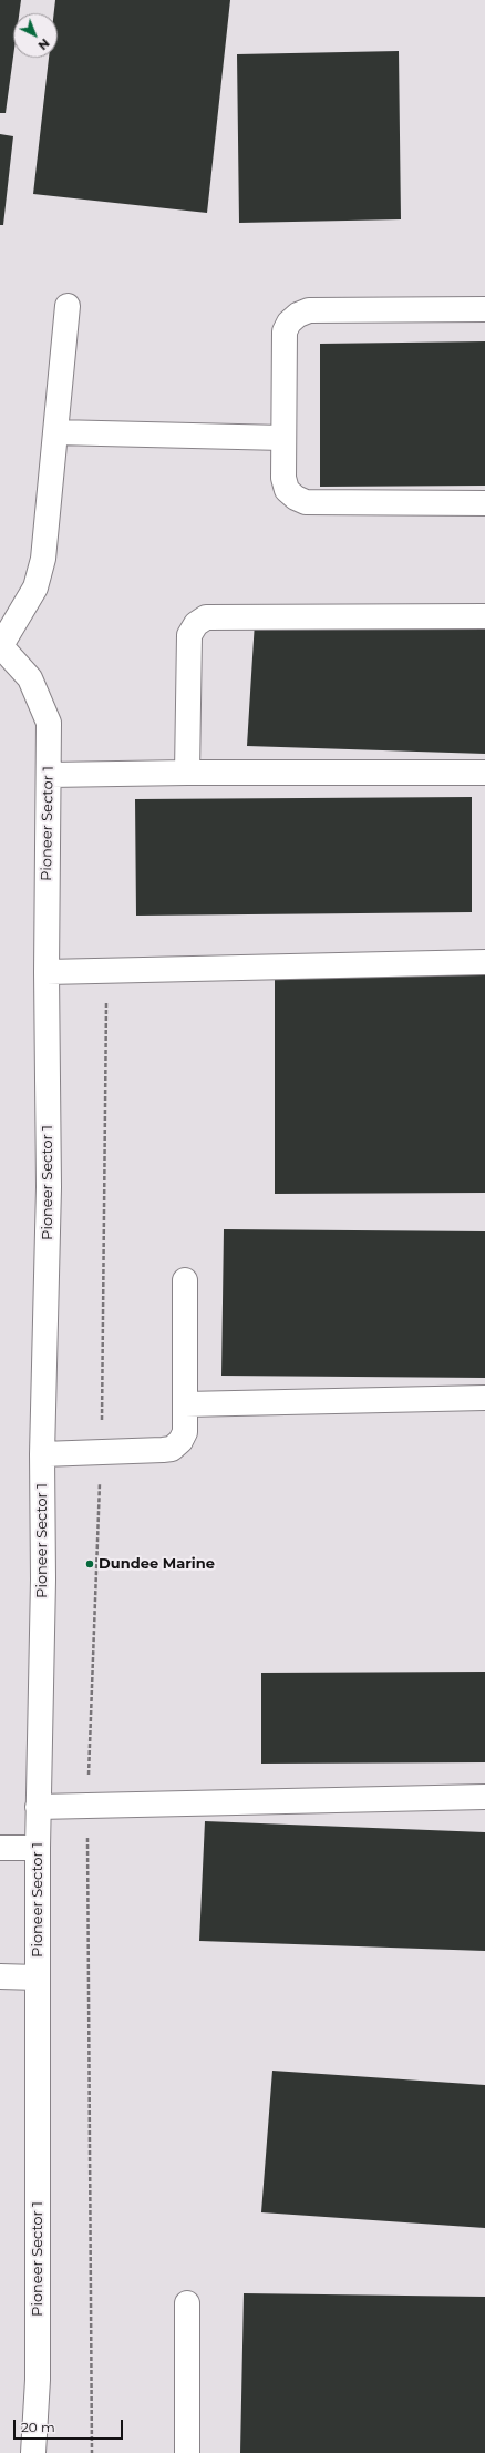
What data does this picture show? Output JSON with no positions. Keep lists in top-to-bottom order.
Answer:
{
  "streets": {
    "street": ["Pioneer Sector 1"]
  },
  "places": ["Dundee Marine"],
  "scale_bar": "20 m",
  "north": "bottom right"
}
